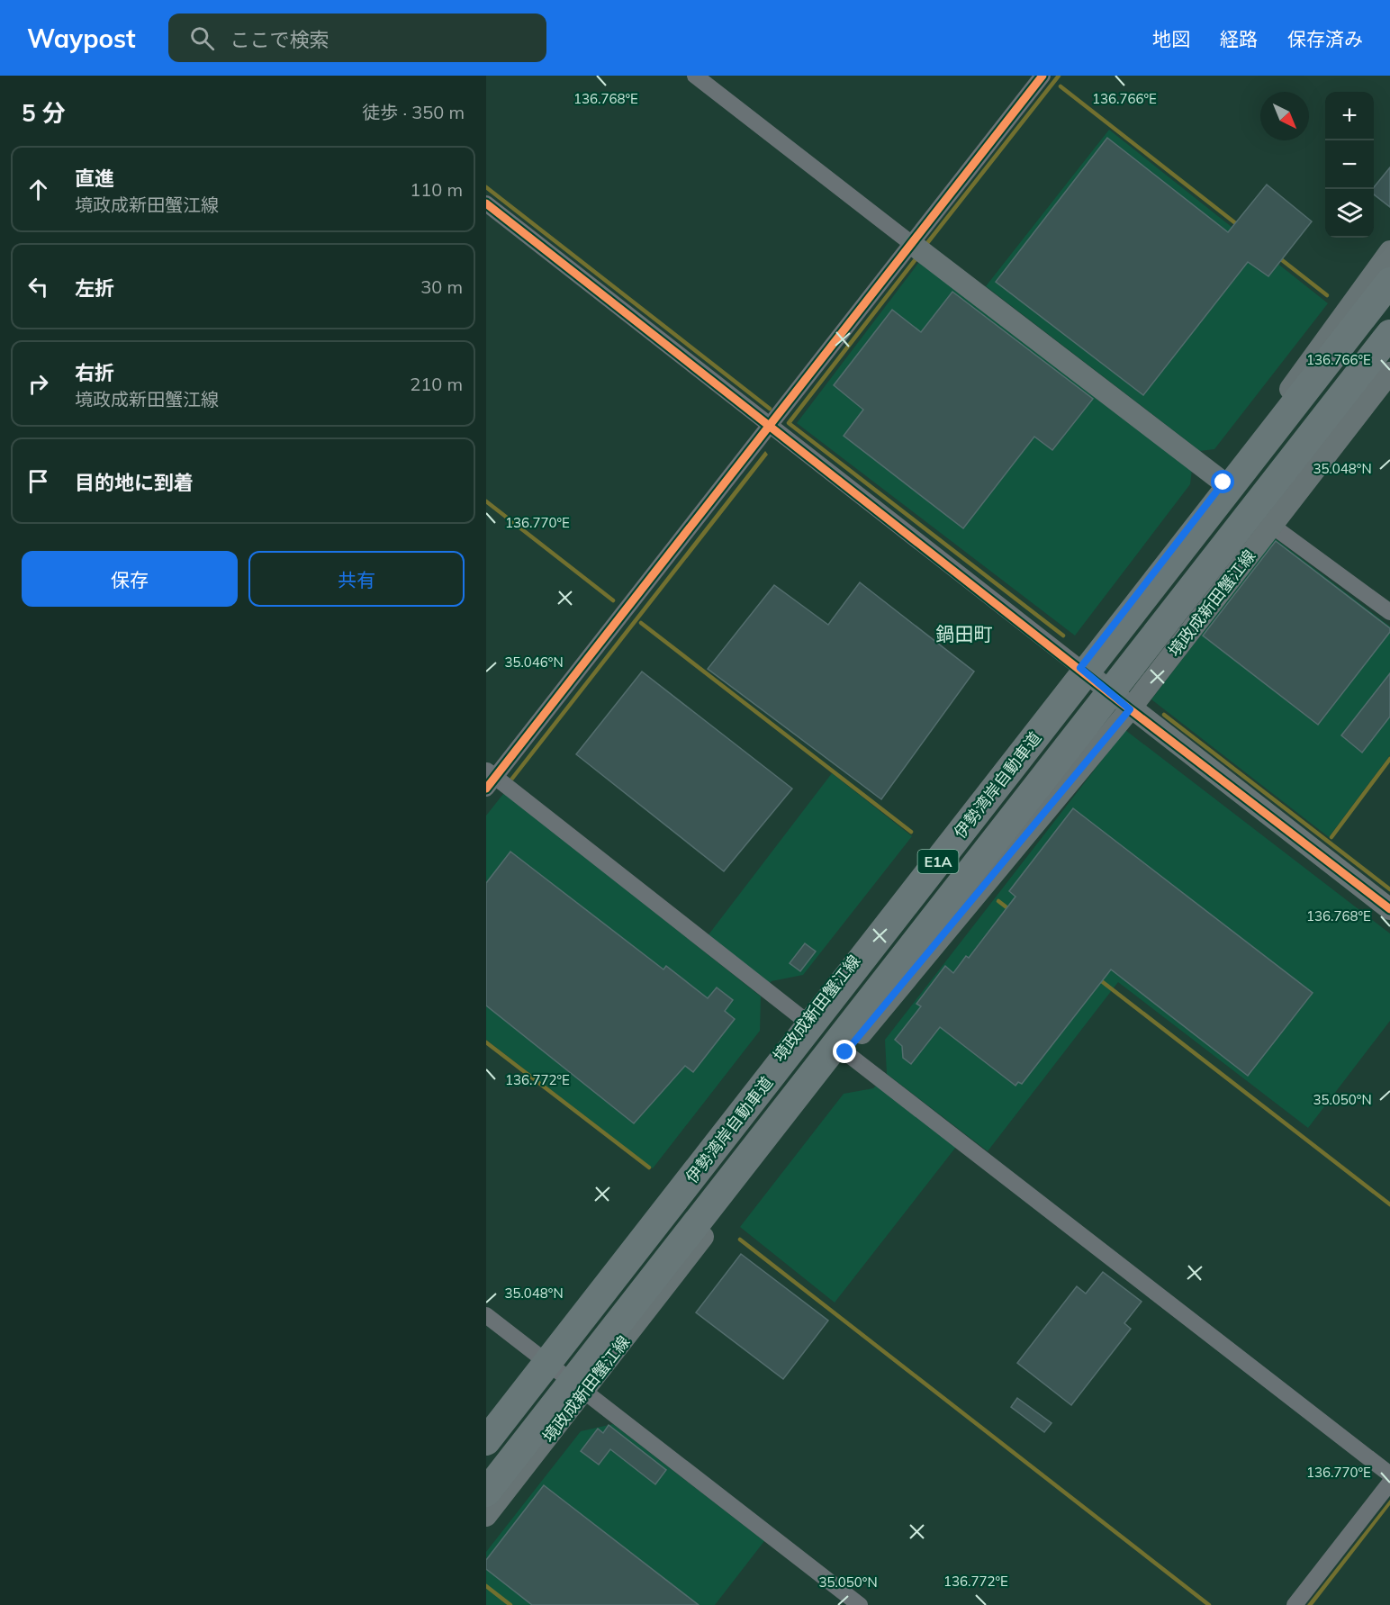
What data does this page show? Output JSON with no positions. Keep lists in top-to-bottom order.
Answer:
{
  "streets": {
    "highway": ["伊勢湾岸自動車道", "E1A"],
    "main road": ["境政成新田蟹江線"]
  },
  "districts": ["鍋田町"],
  "north": "bottom right",
  "page": {
    "header": "Waypost",
    "search": "ここで検索",
    "nav": ["地図", "経路", "保存済み"],
    "heading": ["5 分", "徒歩 · 350 m"],
    "map_buttons": ["+", "−"],
    "list": [
      ["直進", "境政成新田蟹江線", "110 m"],
      ["左折", "30 m"],
      ["右折", "境政成新田蟹江線", "210 m"],
      "目的地に到着"
    ],
    "buttons": ["保存", "共有"]
  },
  "coordinates": [
    "136.768°E",
    "136.766°E",
    "35.048°N",
    "136.770°E",
    "35.046°N",
    "136.772°E",
    "35.050°N"
  ]
}
